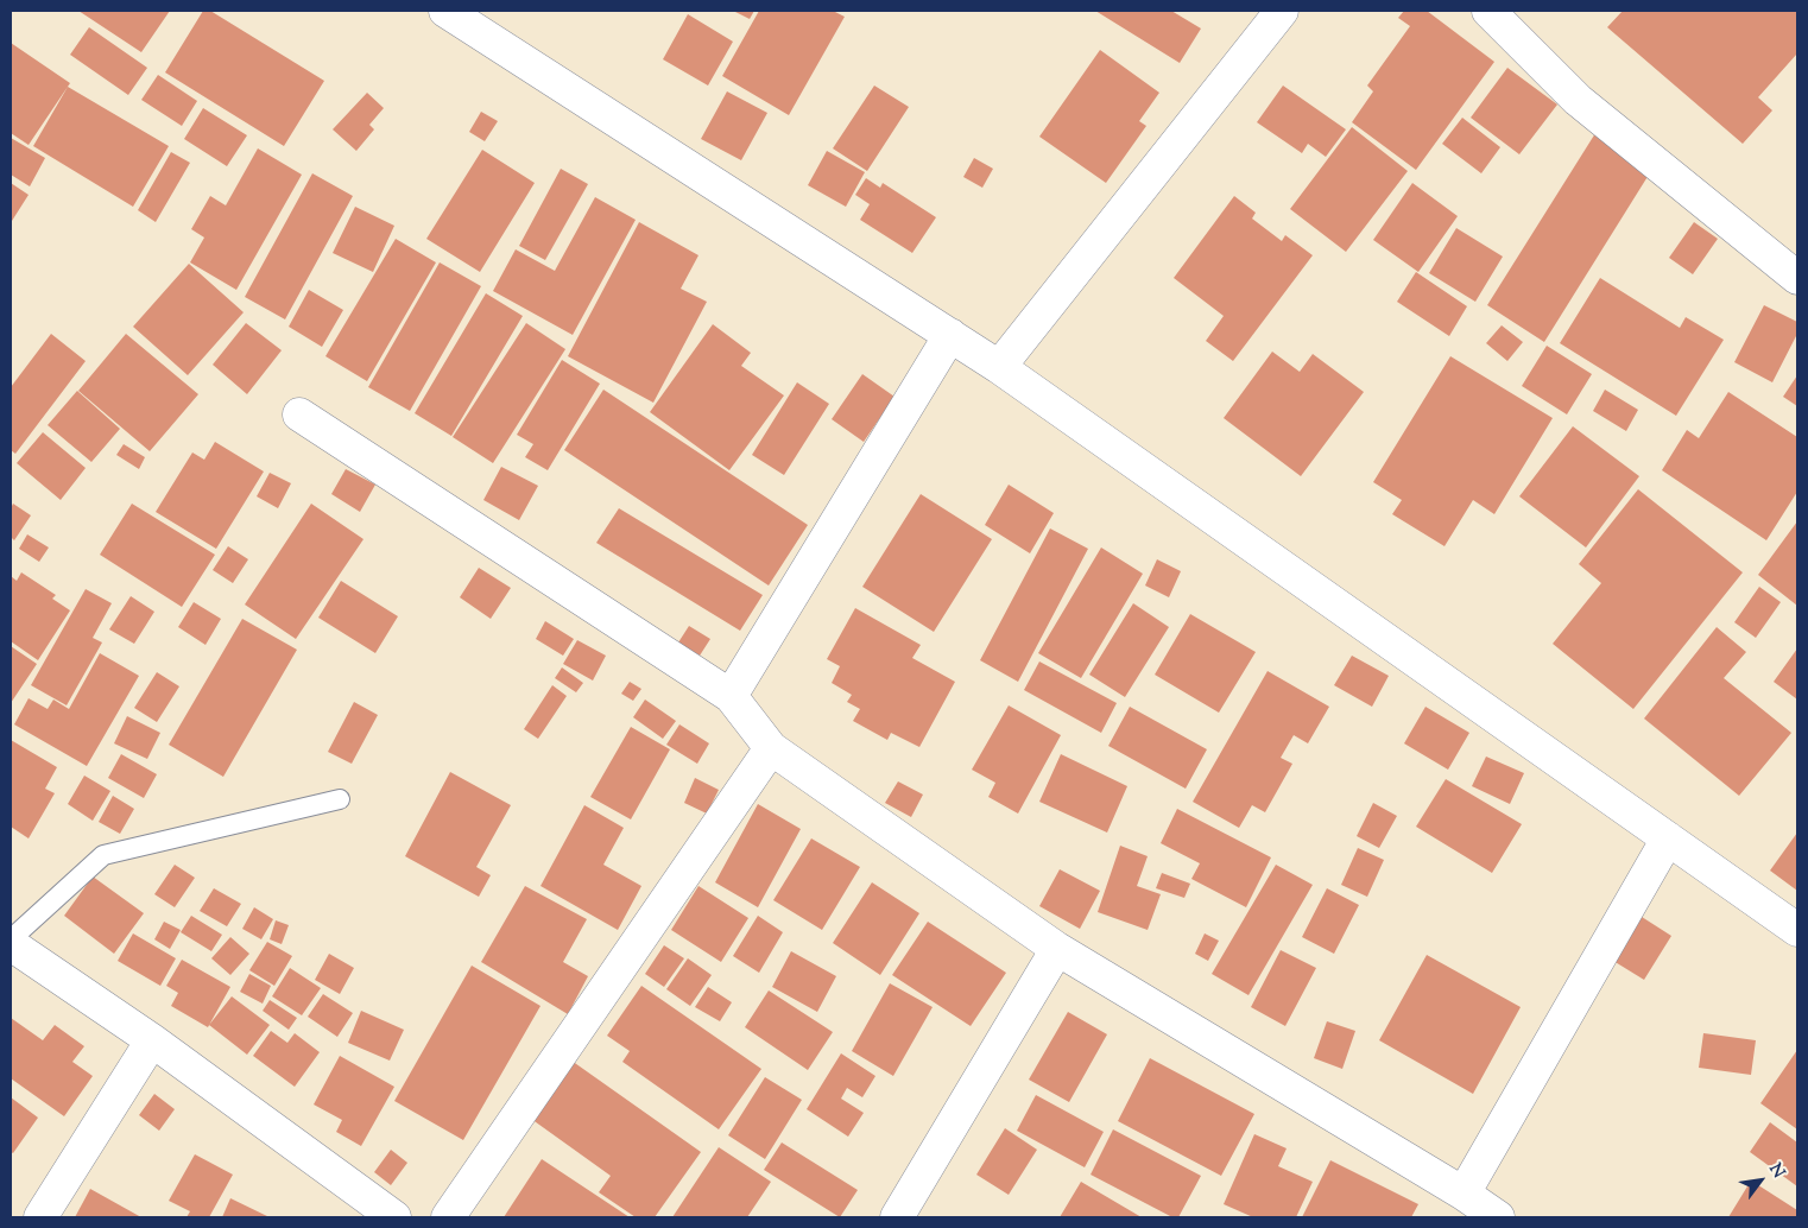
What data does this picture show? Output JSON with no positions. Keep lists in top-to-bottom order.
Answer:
{
  "north": "top right"
}
